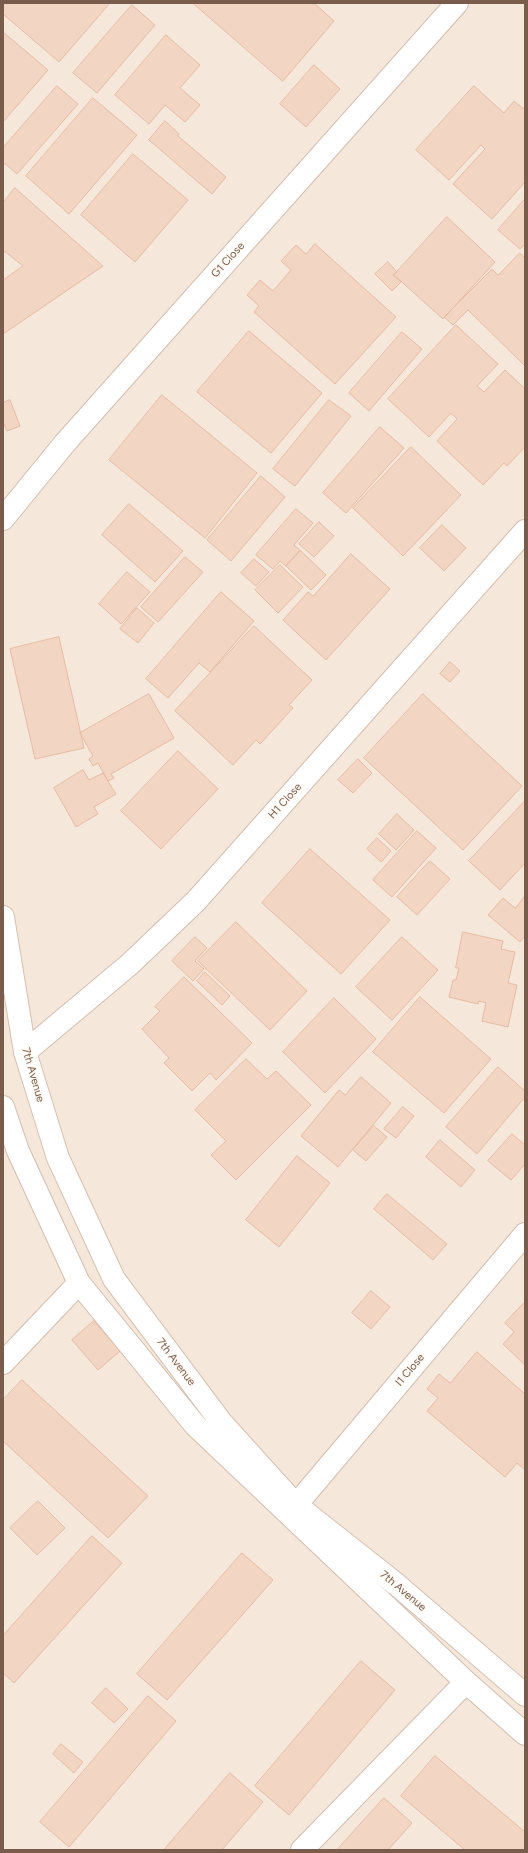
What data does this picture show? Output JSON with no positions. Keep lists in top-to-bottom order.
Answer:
{
  "streets": {
    "street": [
      "G1 Close",
      "H1 Close",
      "7th Avenue",
      "I1 Close"
    ]
  },
  "crossings": [
    ["H1 Close", "7th Avenue"],
    ["7th Avenue", "I1 Close"]
  ]
}
